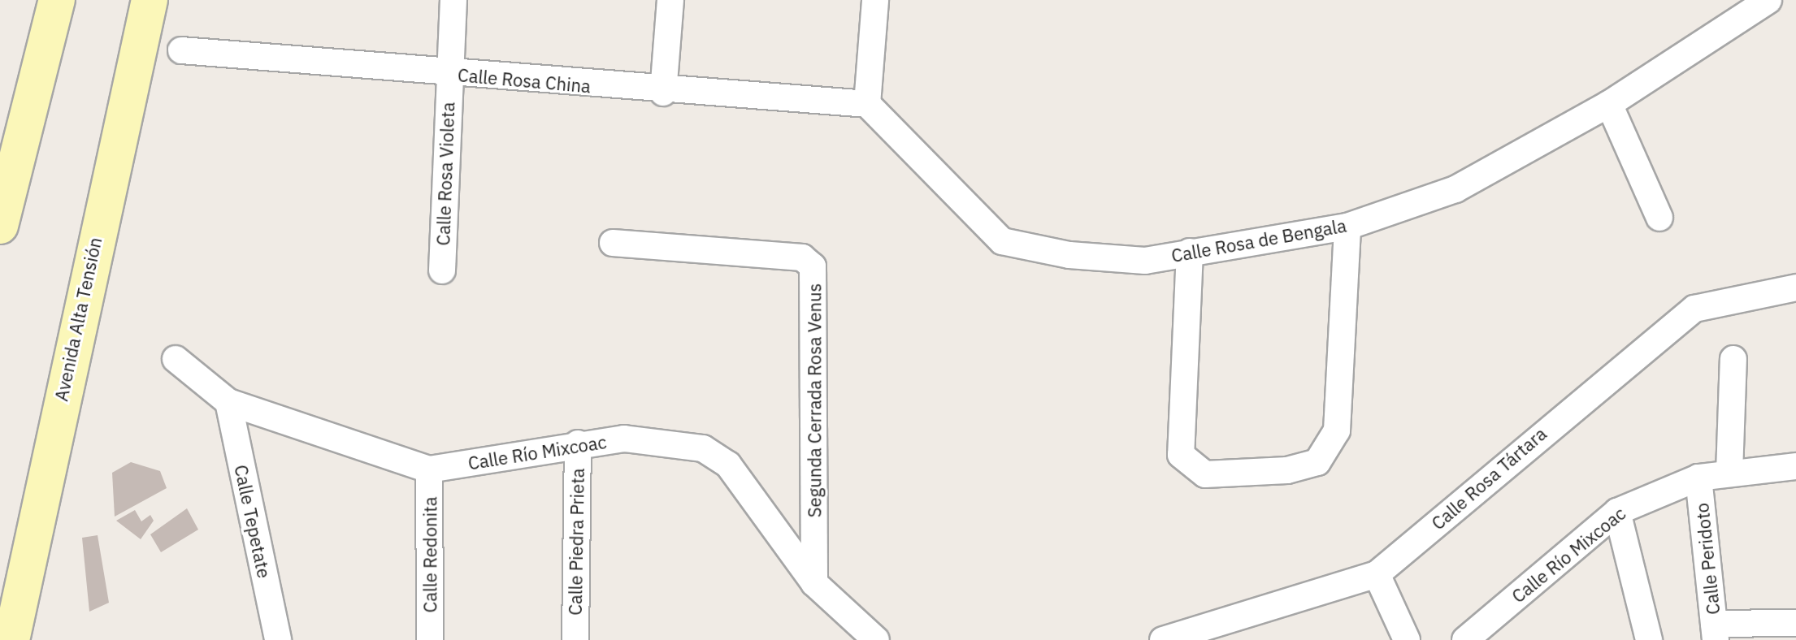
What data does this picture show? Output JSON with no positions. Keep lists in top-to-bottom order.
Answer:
{
  "streets": {
    "main road": ["Avenida Alta Tensión"],
    "street": [
      "Calle Rosa China",
      "Calle Rosa Violeta",
      "Calle Rosa de Bengala",
      "Segunda Cerrada Rosa Venus",
      "Calle Río Mixcoac",
      "Calle Rosa Tártara",
      "Calle Tepetate",
      "Calle Piedra Prieta",
      "Calle Redonita",
      "Calle Peridoto"
    ]
  },
  "crossings": [
    ["Calle Rosa China", "Calle Rosa Violeta"],
    ["Calle Rosa China", "Calle Rosa de Bengala"],
    ["Segunda Cerrada Rosa Venus", "Calle Río Mixcoac"],
    ["Calle Río Mixcoac", "Calle Tepetate"],
    ["Calle Río Mixcoac", "Calle Piedra Prieta"],
    ["Calle Río Mixcoac", "Calle Redonita"],
    ["Calle Río Mixcoac", "Calle Peridoto"]
  ]
}
